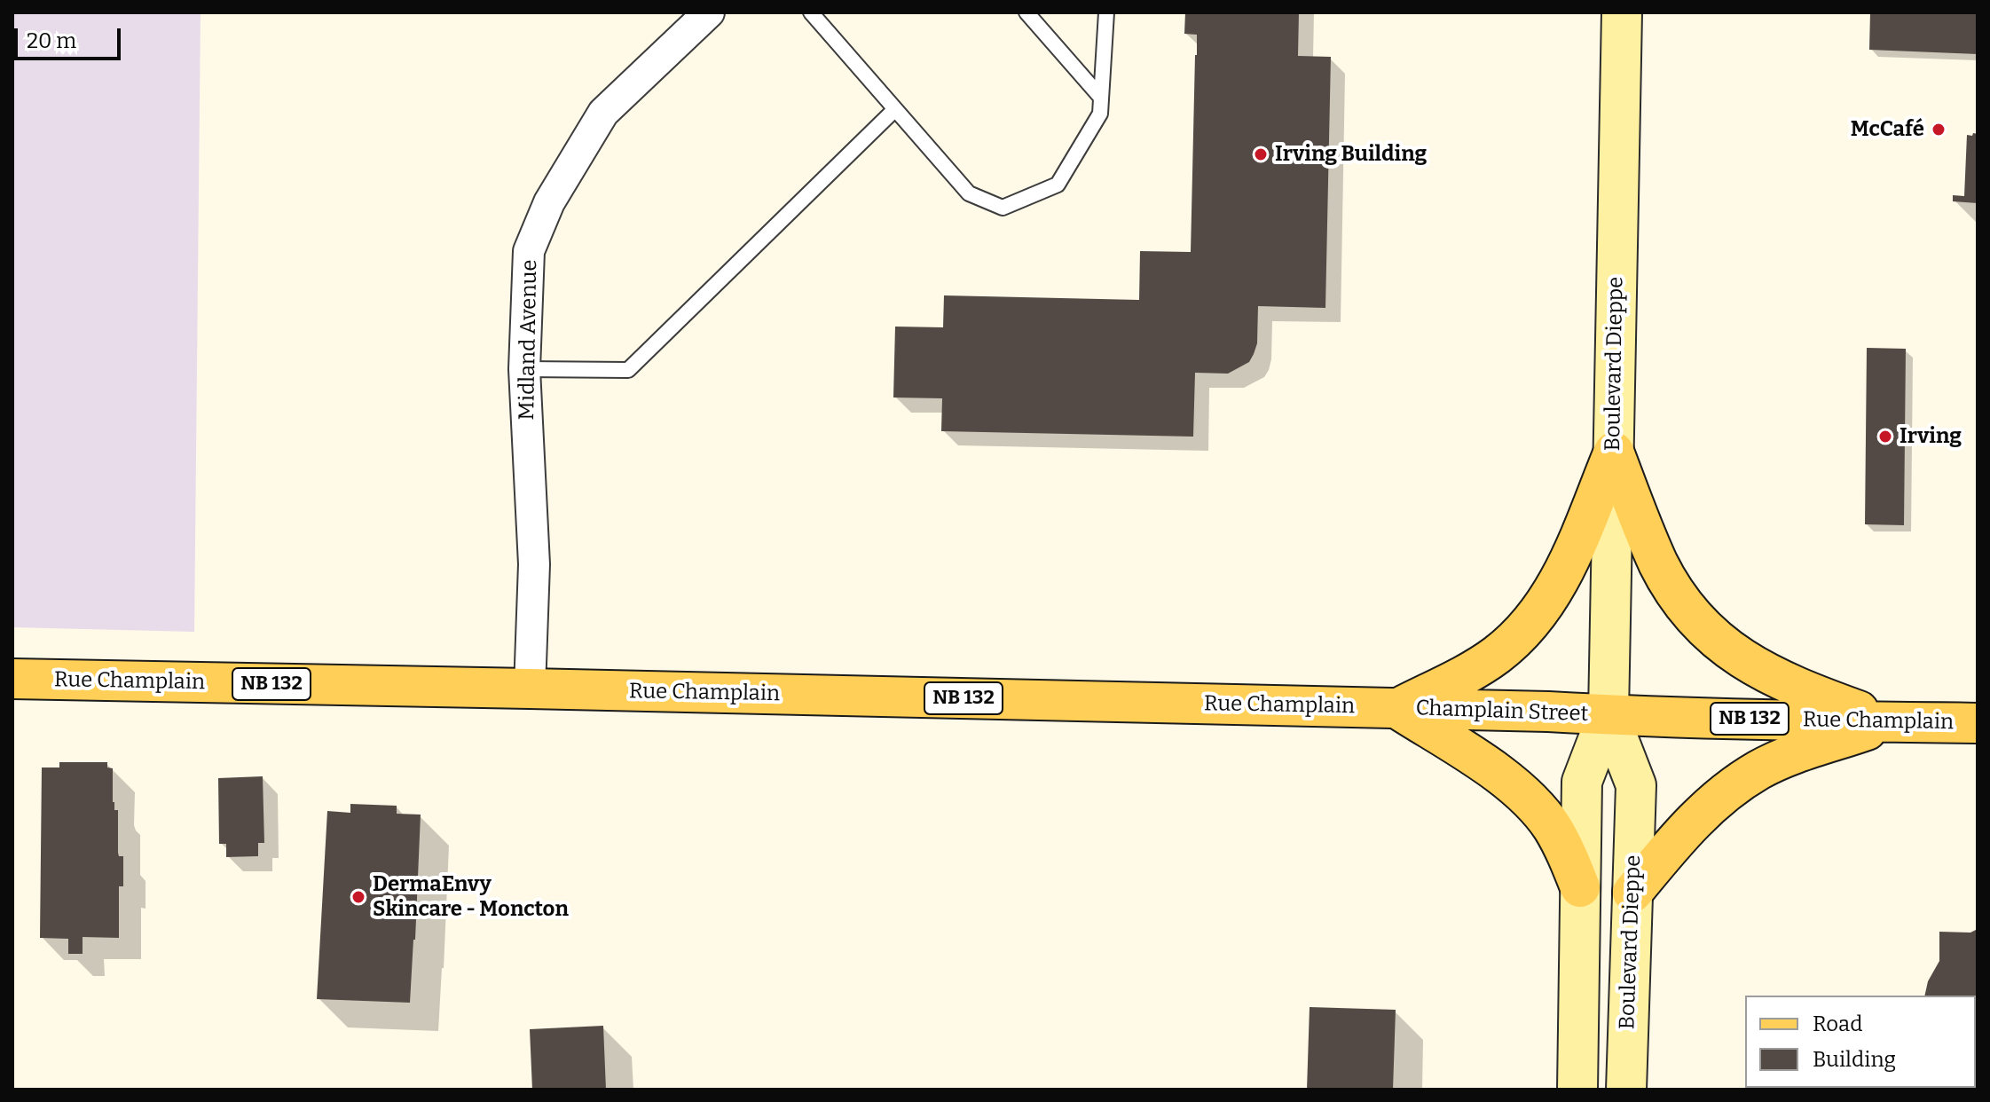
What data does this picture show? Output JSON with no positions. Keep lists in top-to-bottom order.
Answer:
{
  "streets": {
    "main road": [
      "Boulevard Dieppe",
      "Rue Champlain",
      "NB 132",
      "Champlain Street"
    ],
    "street": ["Midland Avenue"]
  },
  "crossings": [
    ["Midland Avenue", "Rue Champlain"],
    ["Boulevard Dieppe", "Rue Champlain"],
    ["Boulevard Dieppe", "Champlain Street"],
    ["Rue Champlain", "Champlain Street"]
  ],
  "places": [
    "McCafé",
    "Irving Building",
    "Irving",
    "DermaEnvy Skincare - Moncton"
  ],
  "legend": ["Road", "Building"],
  "scale_bar": "20 m"
}
